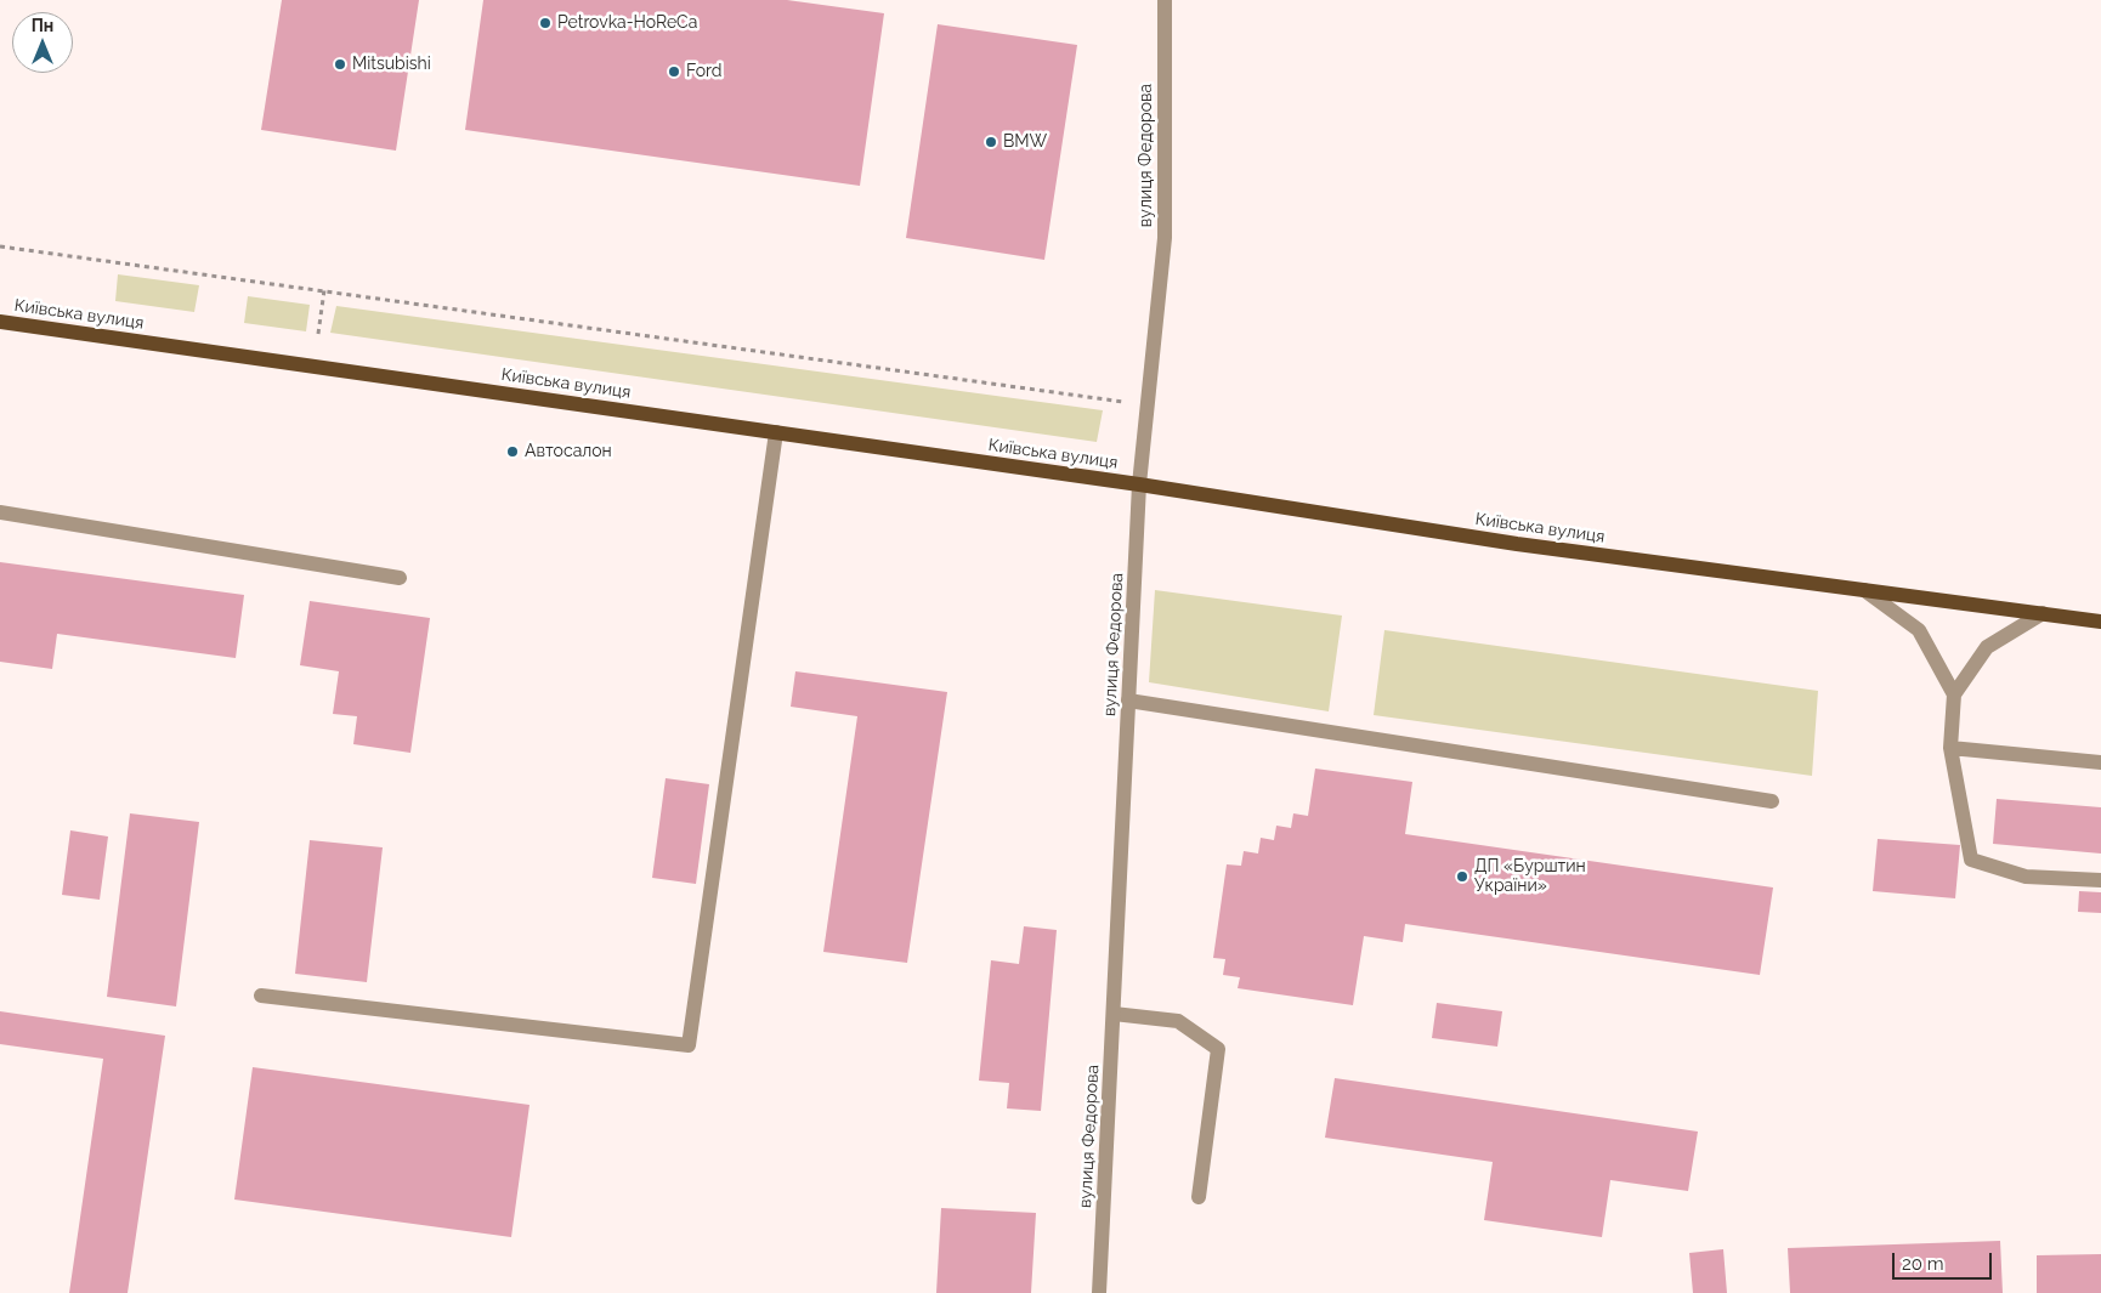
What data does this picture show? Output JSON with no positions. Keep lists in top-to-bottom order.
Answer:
{
  "streets": {
    "main road": ["Київська вулиця"],
    "street": ["вулиця Федорова"]
  },
  "crossings": [
    ["вулиця Федорова", "Київська вулиця"]
  ],
  "places": [
    "Petrovka-HoReCa",
    "Mitsubishi",
    "Ford",
    "BMW",
    "Автосалон",
    "ДП «Бурштин України»"
  ],
  "scale_bar": "20 m",
  "north": "top"
}
